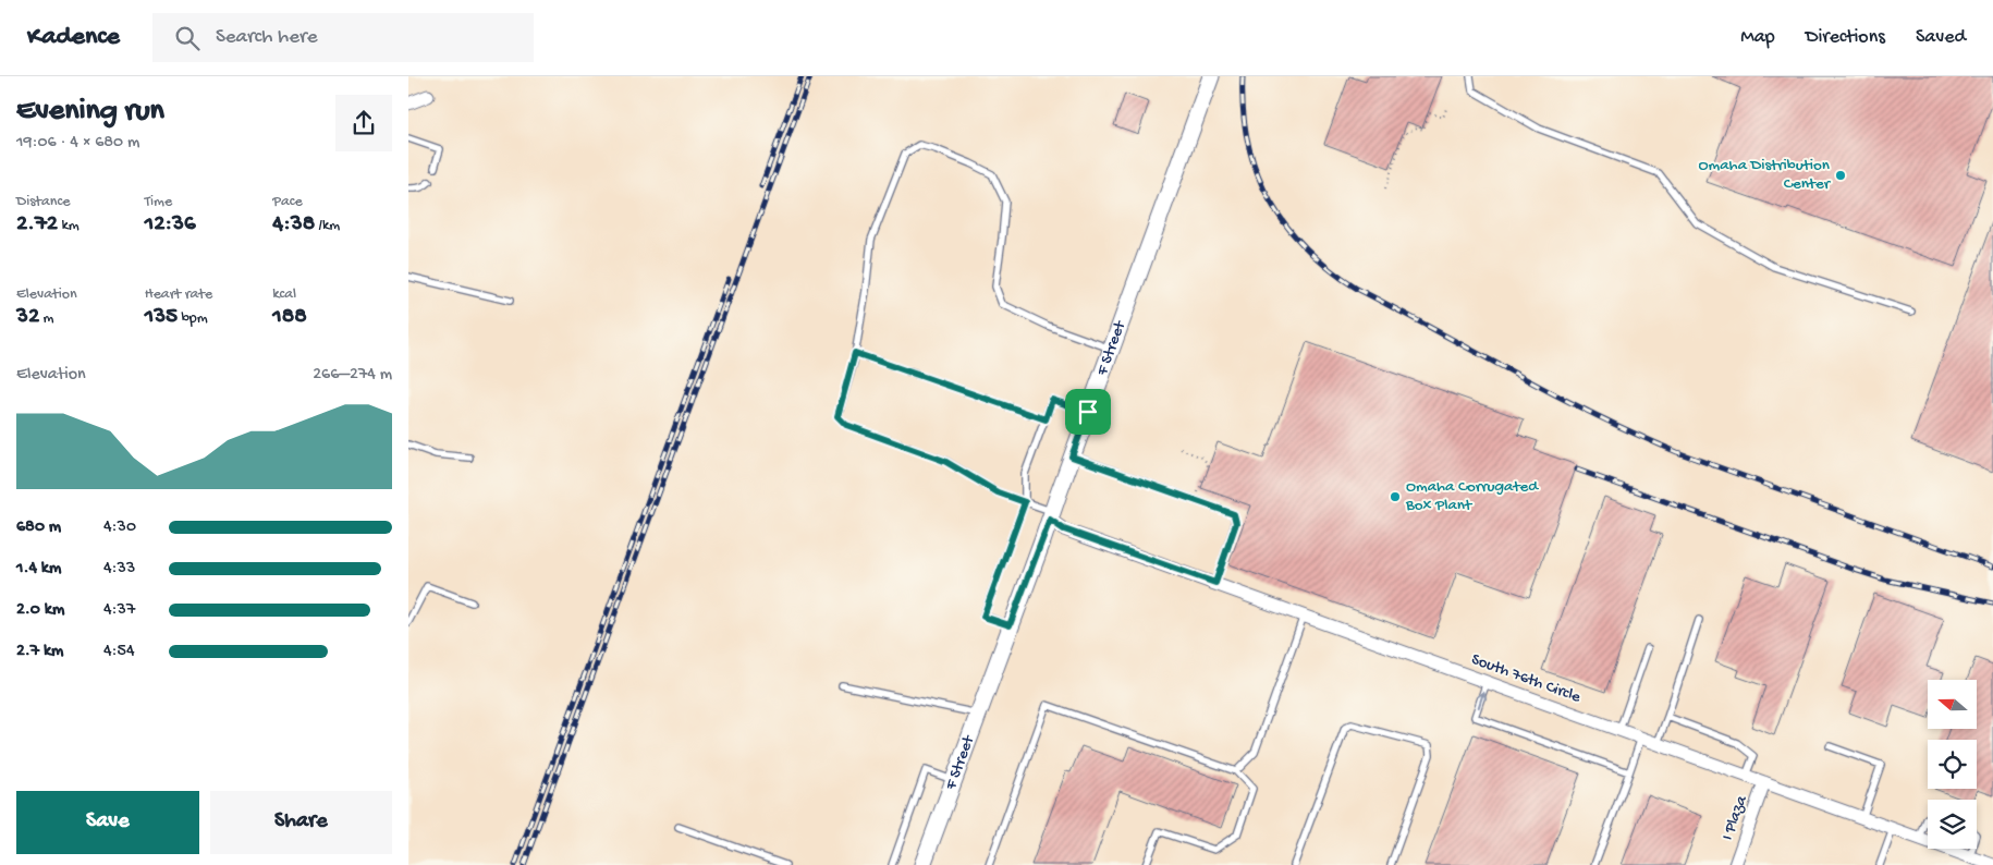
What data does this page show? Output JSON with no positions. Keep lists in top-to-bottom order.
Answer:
{
  "streets": {
    "street": ["F Street", "South 76th Circle", "I Plaza"]
  },
  "crossings": [
    ["F Street", "South 76th Circle"],
    ["South 76th Circle", "I Plaza"]
  ],
  "places": ["Omaha Distribution Center", "Omaha Corrugated Box Plant"],
  "north": "left",
  "page": {
    "header": "Kadence",
    "search": "Search here",
    "nav": ["Map", "Directions", "Saved"],
    "heading": ["Evening run", "19:06 · 4 × 680 m"],
    "stats": [
      ["Distance", "2.72 km"],
      ["Time", "12:36"],
      ["Pace", "4:38 /km"],
      ["Elevation", "32 m"],
      ["Heart rate", "135 bpm"],
      ["kcal", "188"]
    ],
    "chart": ["Elevation", "266–274 m"],
    "list": [
      {
        "name": "680 m",
        "note": "4:30"
      },
      {
        "name": "1.4 km",
        "note": "4:33"
      },
      {
        "name": "2.0 km",
        "note": "4:37"
      },
      {
        "name": "2.7 km",
        "note": "4:54"
      }
    ],
    "buttons": ["Save", "Share"]
  }
}
